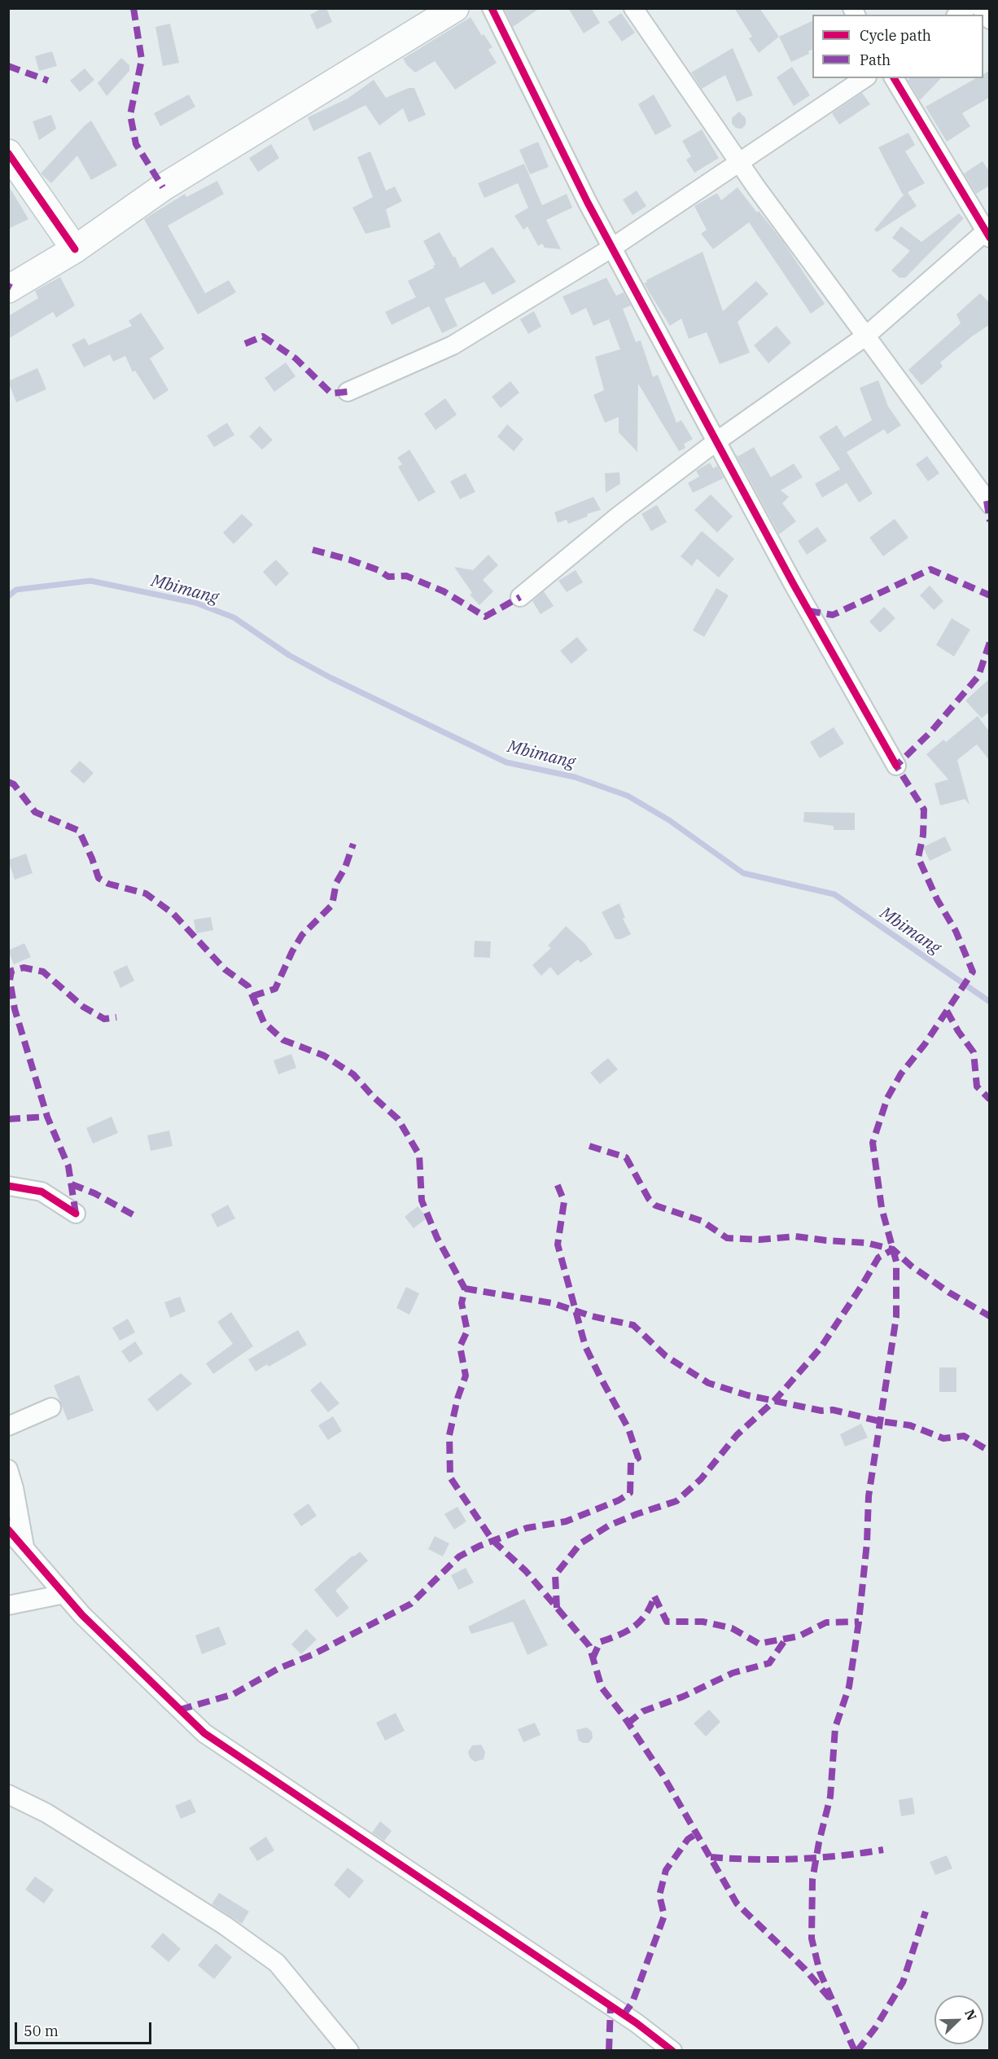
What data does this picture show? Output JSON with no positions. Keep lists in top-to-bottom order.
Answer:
{
  "water": ["Mbimang"],
  "legend": ["Cycle path", "Path"],
  "scale_bar": "50 m",
  "north": "top right"
}
